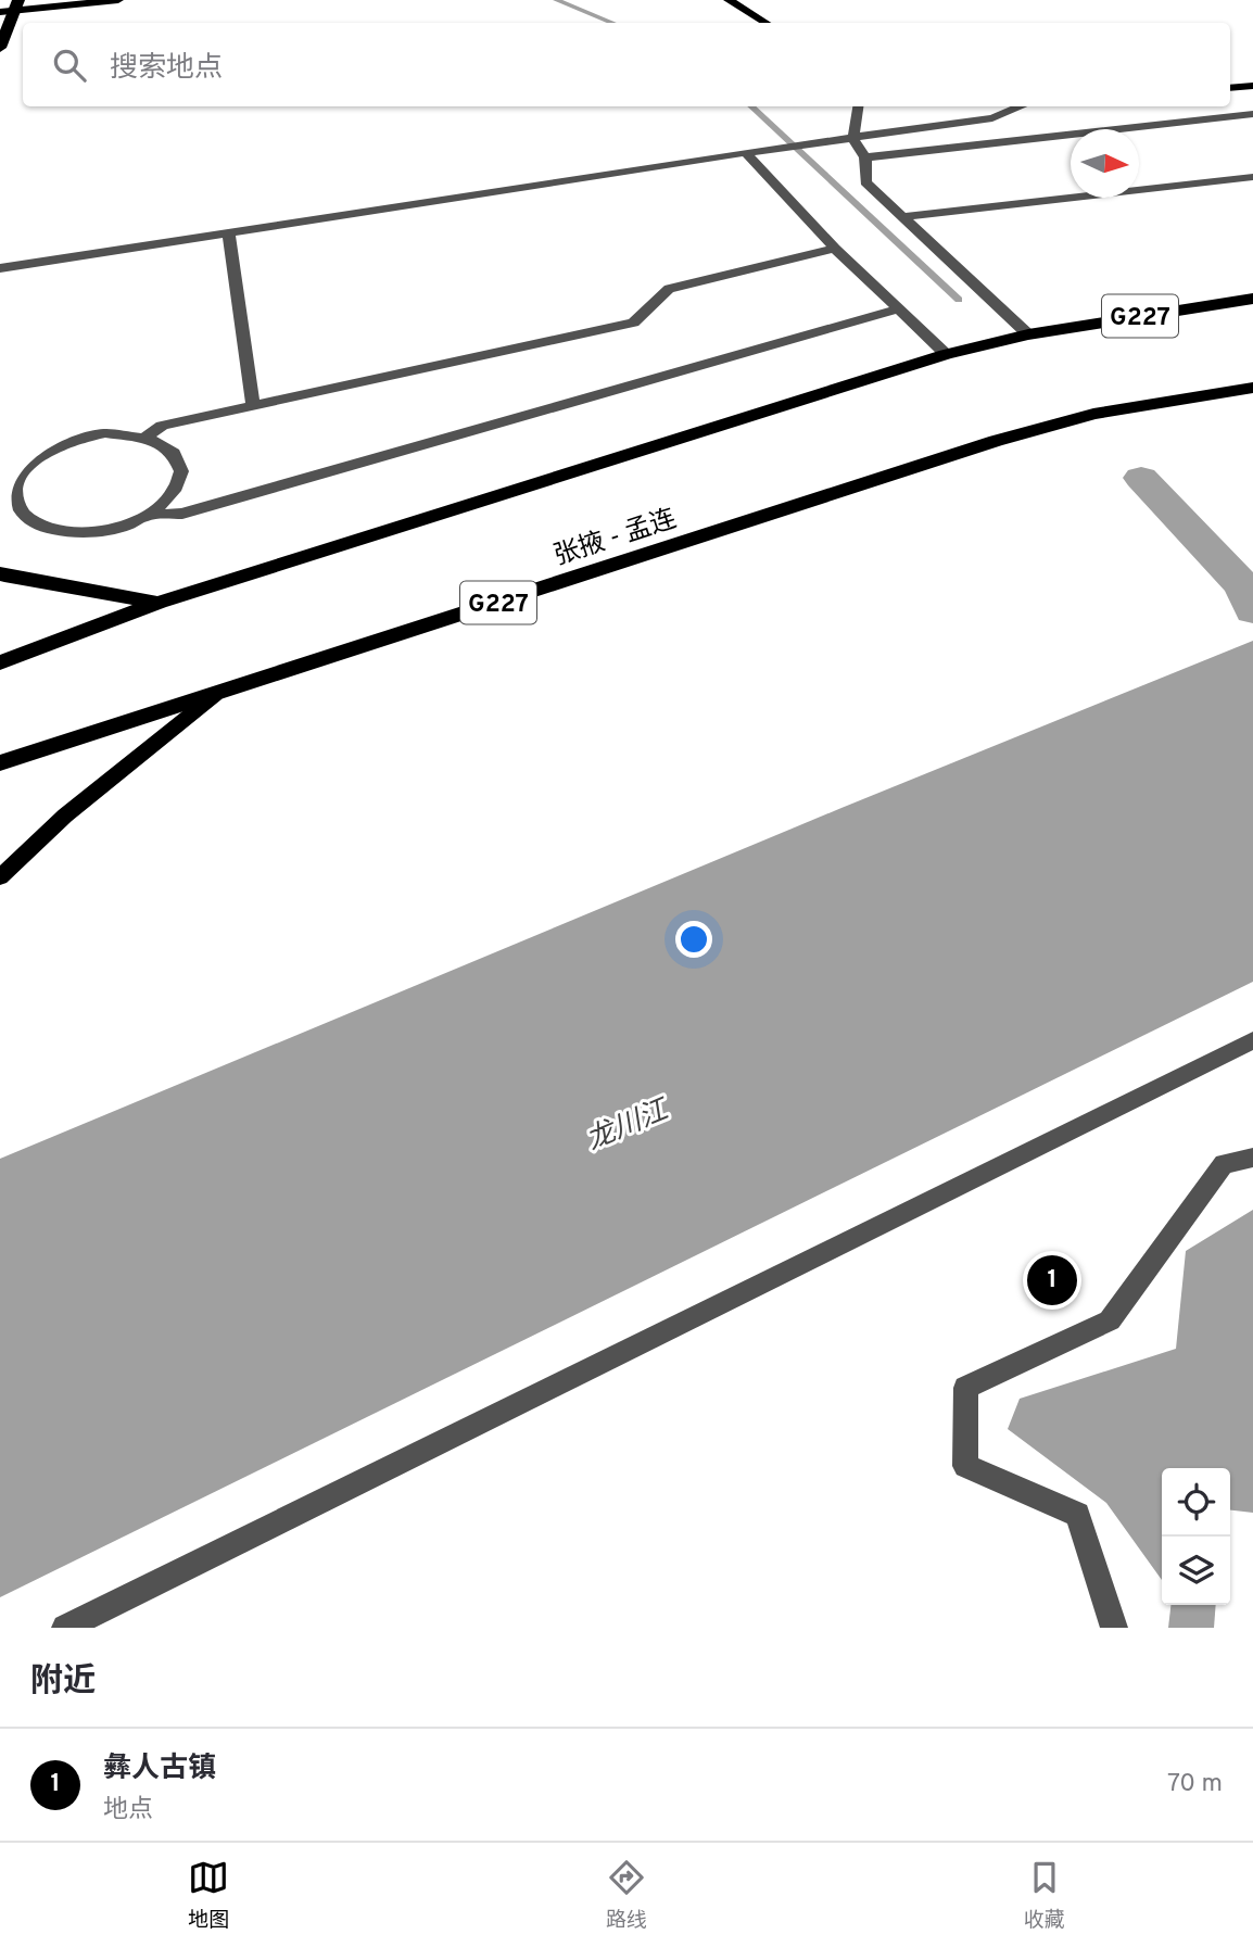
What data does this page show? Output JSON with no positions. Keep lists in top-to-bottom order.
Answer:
{
  "streets": {
    "highway": ["G227", "张掖 - 孟连"]
  },
  "water": ["龙川江"],
  "north": "right",
  "page": {
    "search": "搜索地点",
    "pins": "1",
    "heading": "附近",
    "list": [
      {
        "mark": "1",
        "name": "彝人古镇",
        "note": "地点",
        "value": "70 m"
      }
    ],
    "nav": ["地图", "路线", "收藏"]
  }
}
